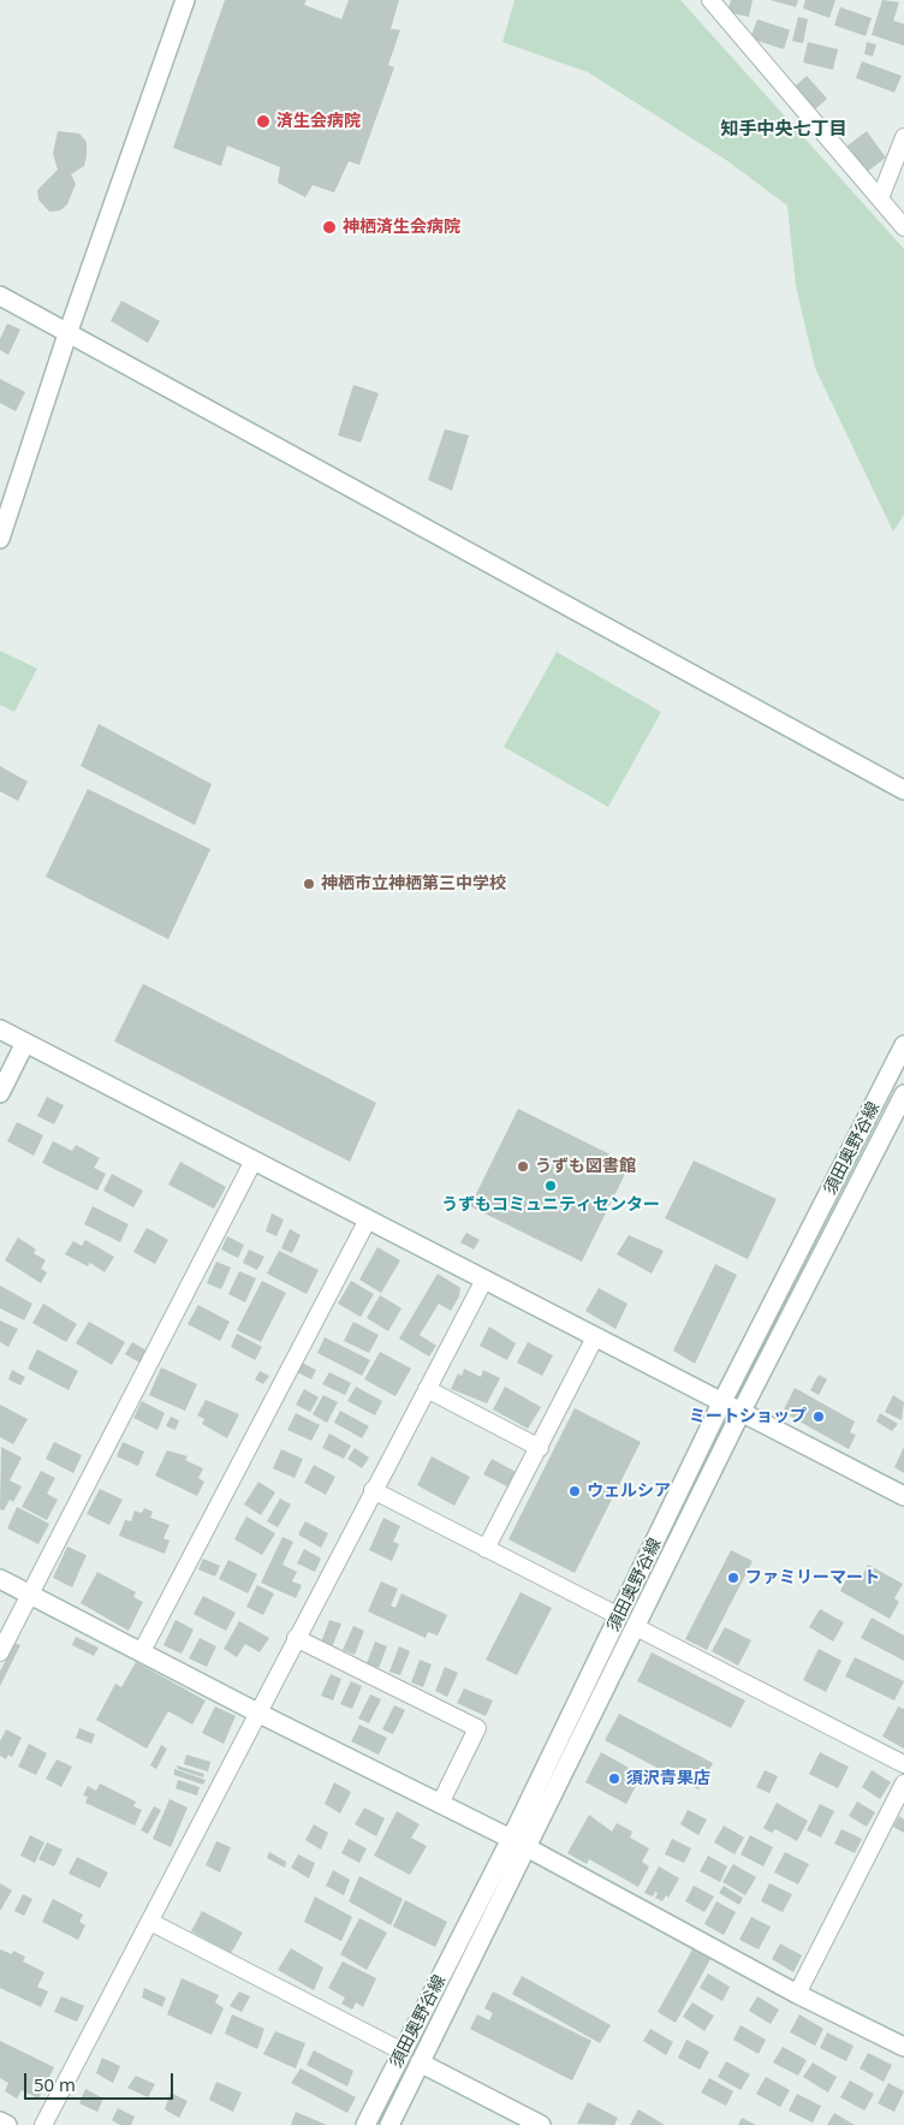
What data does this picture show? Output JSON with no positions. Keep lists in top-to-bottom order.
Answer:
{
  "streets": {
    "street": ["須田奥野谷線"]
  },
  "districts": ["知手中央七丁目"],
  "places": [
    "済生会病院",
    "神栖済生会病院",
    "神栖市立神栖第三中学校",
    "うずも図書館",
    "うずもコミュニティセンター",
    "ミートショップ",
    "ウェルシア",
    "ファミリーマート",
    "須沢青果店"
  ],
  "scale_bar": "50 m"
}
